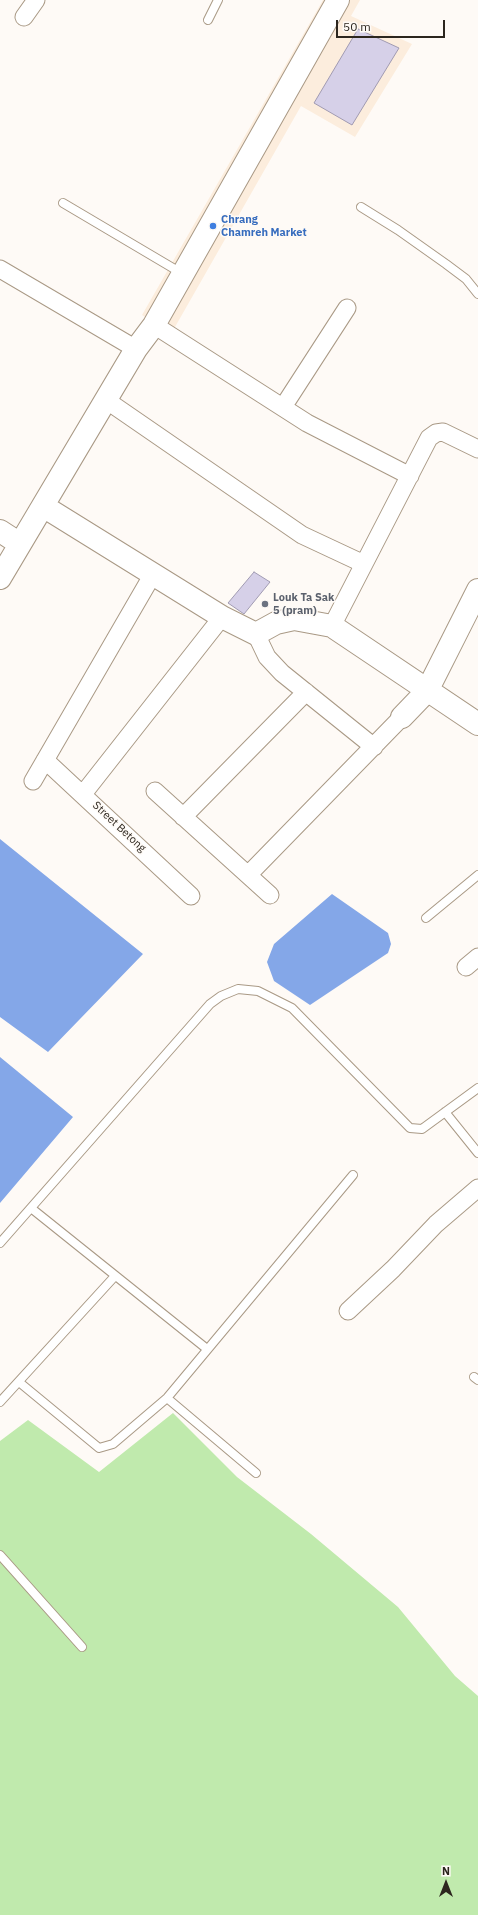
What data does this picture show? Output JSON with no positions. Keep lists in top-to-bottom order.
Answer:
{
  "streets": {
    "street": ["Street Betong"]
  },
  "places": ["Chrang Chamreh Market", "Louk Ta Sak 5 (pram)"],
  "scale_bar": "50 m",
  "north": "top"
}
